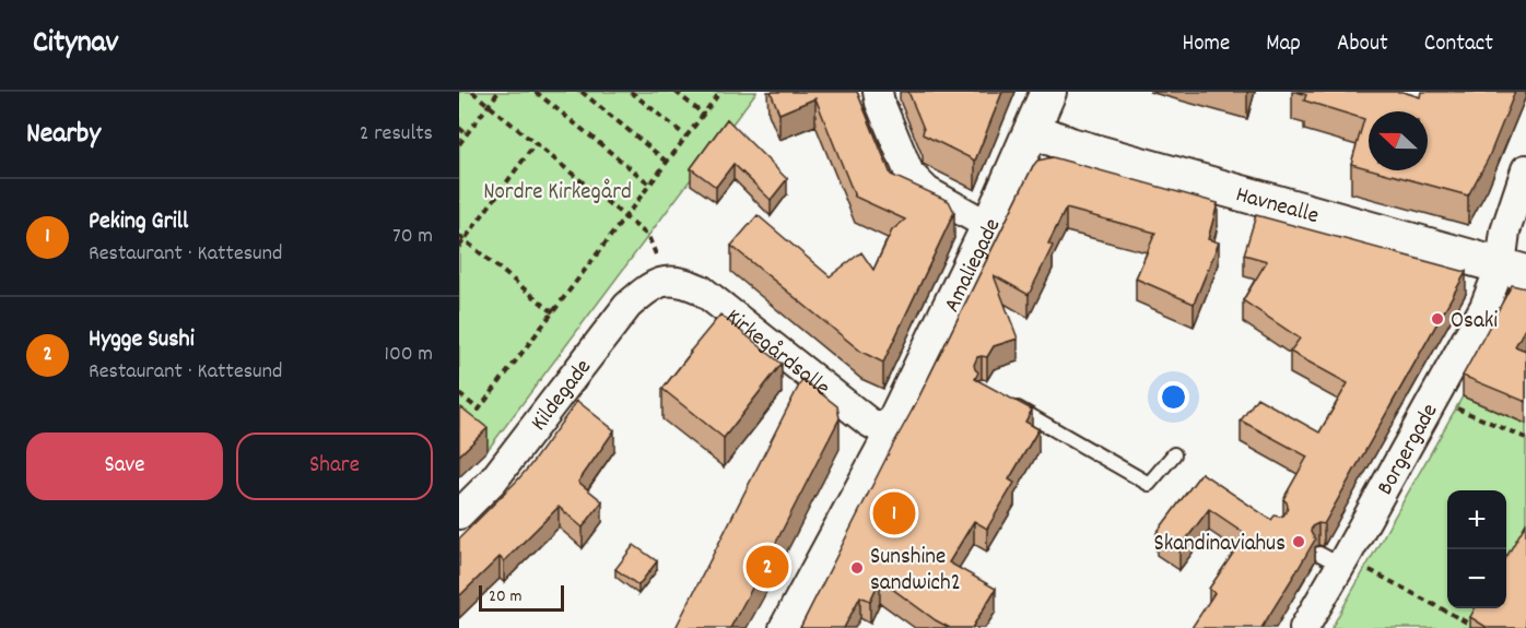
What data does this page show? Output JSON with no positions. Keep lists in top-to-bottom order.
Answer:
{
  "streets": {
    "street": [
      "Havnealle",
      "Amaliegade",
      "Kirkegårdsalle",
      "Kildegade",
      "Borgergade"
    ]
  },
  "crossings": [
    ["Havnealle", "Amaliegade"],
    ["Havnealle", "Borgergade"],
    ["Amaliegade", "Kirkegårdsalle"],
    ["Kirkegårdsalle", "Kildegade"]
  ],
  "parks": ["Nordre Kirkegård"],
  "places": ["Osaki", "Skandinaviahus", "Sunshine sandwich2"],
  "scale_bar": "20 m",
  "north": "left",
  "page": {
    "header": "Citynav",
    "nav": [
      "Home",
      "Map",
      "About",
      "Contact"
    ],
    "heading": ["Nearby", "2 results"],
    "list": [
      {
        "mark": "1",
        "name": "Peking Grill",
        "note": "Restaurant · Kattesund",
        "value": "70 m"
      },
      {
        "mark": "2",
        "name": "Hygge Sushi",
        "note": "Restaurant · Kattesund",
        "value": "100 m"
      }
    ],
    "buttons": ["Save", "Share"],
    "pins": ["1", "2"],
    "map_buttons": ["+", "−"],
    "scale": "20 m"
  }
}
